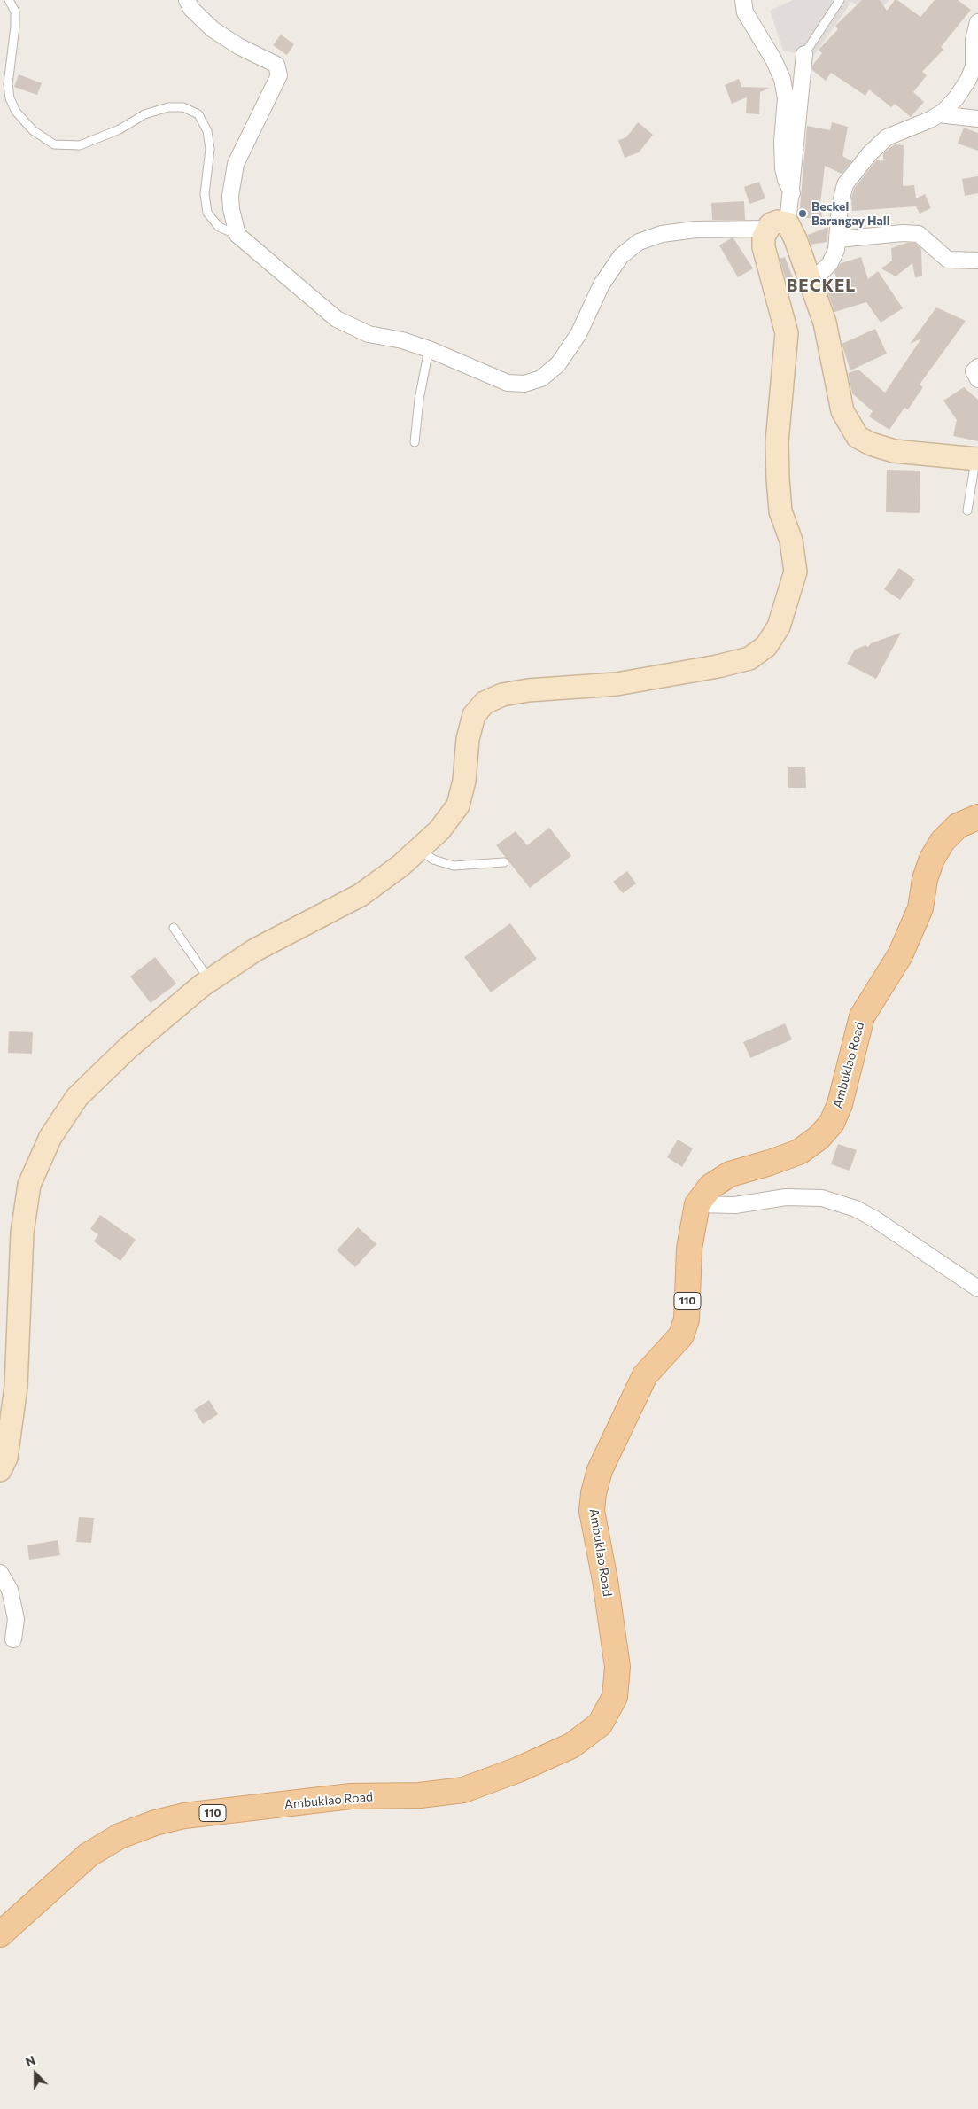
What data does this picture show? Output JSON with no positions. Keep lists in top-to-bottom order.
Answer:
{
  "streets": {
    "main road": ["Ambuklao Road", "110"]
  },
  "districts": ["BECKEL"],
  "places": ["Beckel Barangay Hall"],
  "north": "top"
}
